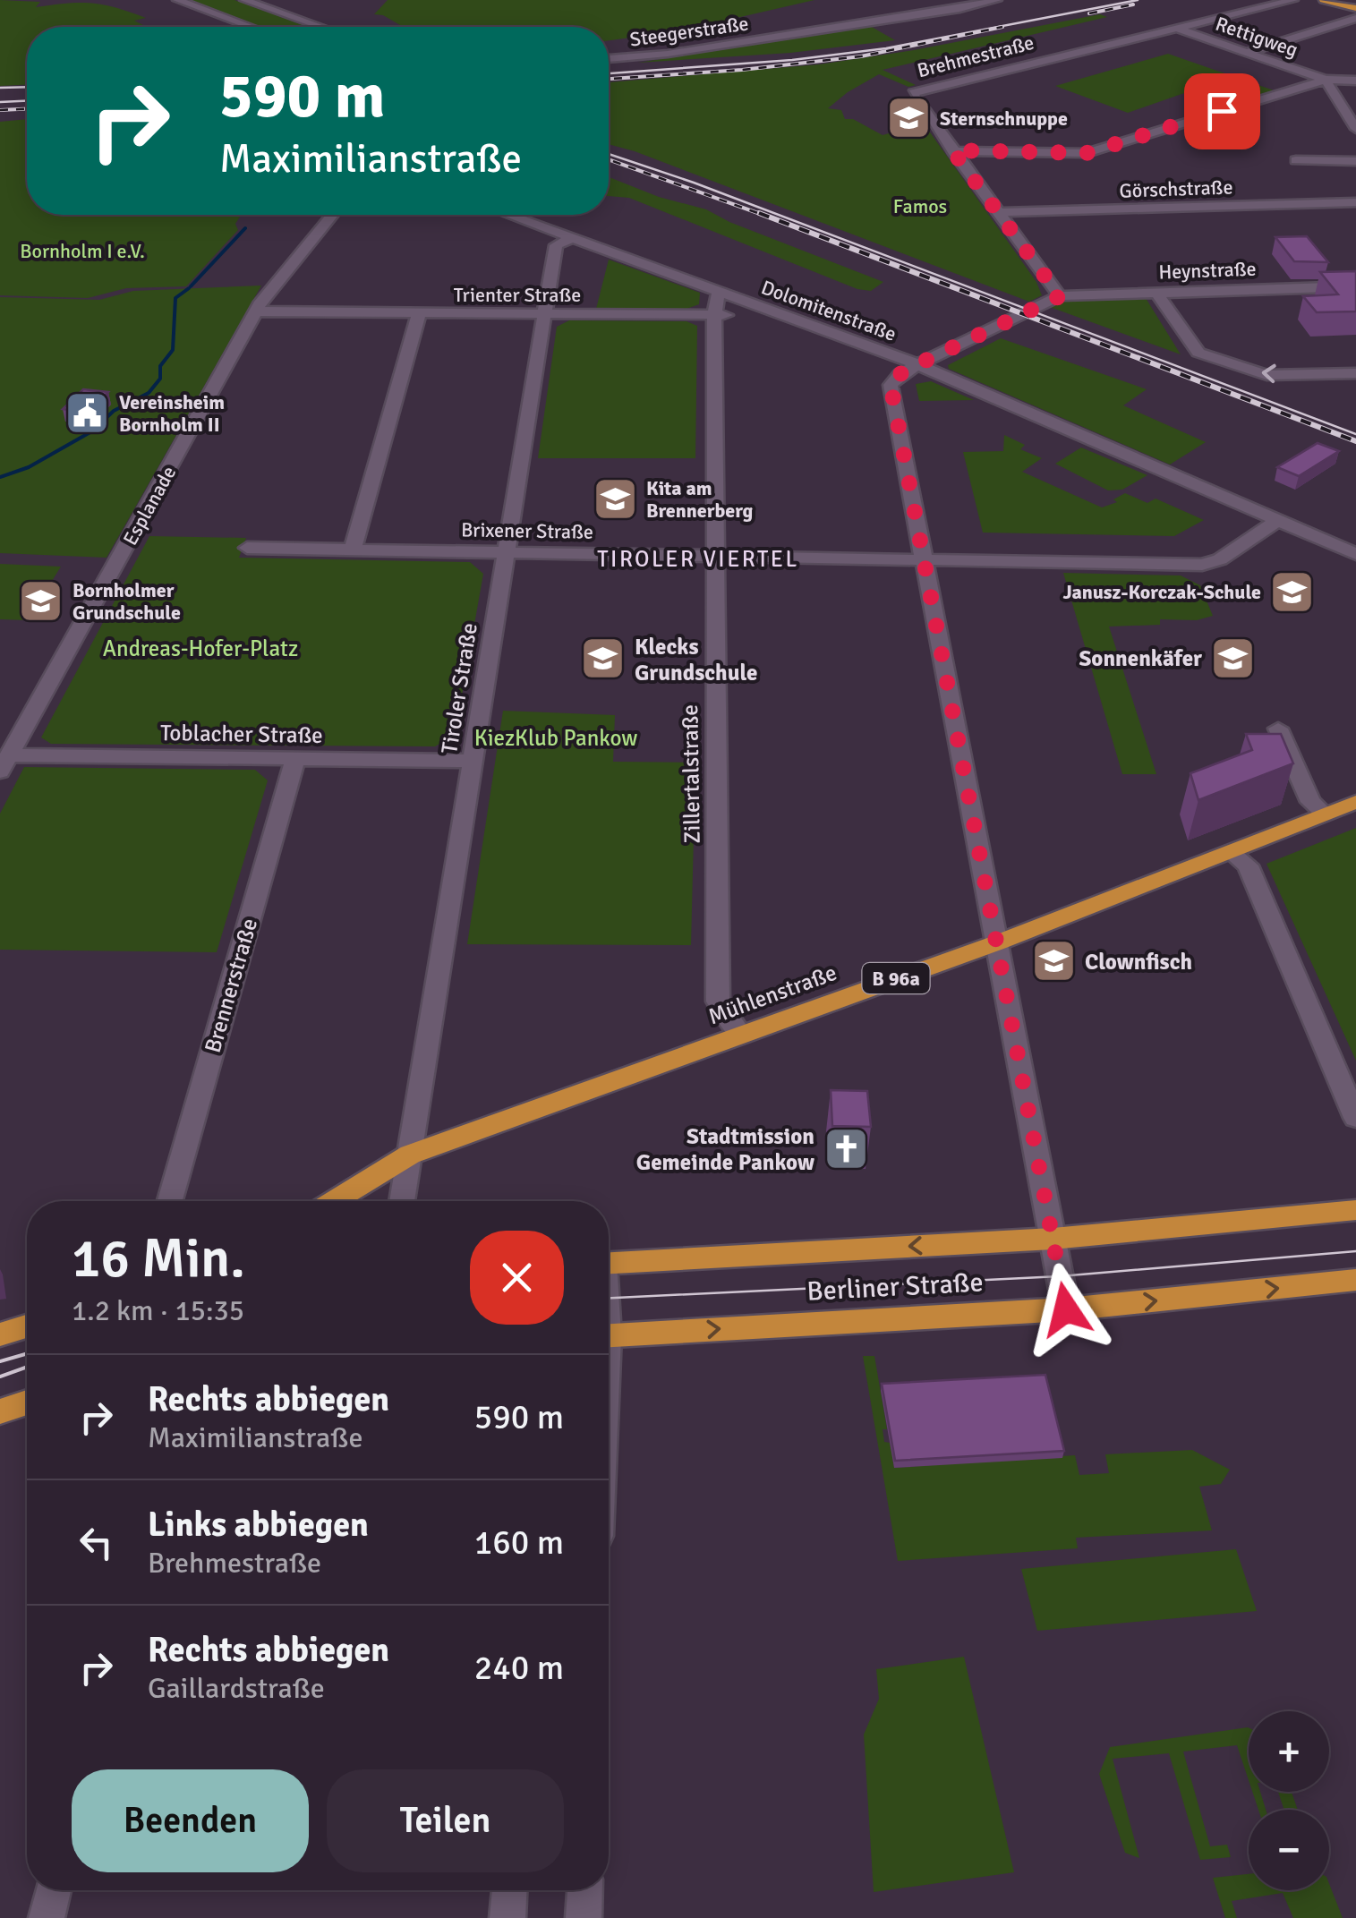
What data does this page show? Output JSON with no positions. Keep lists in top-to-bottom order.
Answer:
{
  "streets": {
    "main road": ["B 96a", "Mühlenstraße", "Berliner Straße"],
    "street": [
      "Steegerstraße",
      "Rettigweg",
      "Brehmestraße",
      "Görschstraße",
      "Heynstraße",
      "Trienter Straße",
      "Dolomitenstraße",
      "Esplanade",
      "Brixener Straße",
      "Tiroler Straße",
      "Toblacher Straße",
      "Zillertalstraße",
      "Brennerstraße"
    ]
  },
  "crossings": [
    ["Rettigweg", "Brehmestraße"],
    ["Brehmestraße", "Görschstraße"],
    ["Brehmestraße", "Heynstraße"],
    ["Trienter Straße", "Dolomitenstraße"],
    ["Trienter Straße", "Esplanade"],
    ["Trienter Straße", "Tiroler Straße"],
    ["Trienter Straße", "Zillertalstraße"],
    ["Dolomitenstraße", "Brixener Straße"],
    ["Dolomitenstraße", "Tiroler Straße"],
    ["Dolomitenstraße", "Zillertalstraße"],
    ["Esplanade", "Toblacher Straße"],
    ["Brixener Straße", "Tiroler Straße"],
    ["Brixener Straße", "Zillertalstraße"],
    ["Tiroler Straße", "Toblacher Straße"],
    ["Tiroler Straße", "Mühlenstraße"],
    ["Toblacher Straße", "Brennerstraße"],
    ["Zillertalstraße", "Mühlenstraße"]
  ],
  "districts": ["TIROLER VIERTEL"],
  "parks": [
    "Famos",
    "Bornholm I e.V.",
    "Andreas-Hofer-Platz",
    "KiezKlub Pankow"
  ],
  "places": {
    "school or university": [
      "Sternschnuppe",
      "Kita am Brennerberg",
      "Janusz-Korczak-Schule",
      "Bornholmer Grundschule",
      "Sonnenkäfer",
      "Klecks Grundschule",
      "Clownfisch"
    ],
    "public building": ["Vereinsheim Bornholm II"],
    "church": ["Stadtmission Gemeinde Pankow"]
  },
  "page": {
    "turn": ["590 m", "Maximilianstraße"],
    "heading": ["16 Min.", "1.2 km · 15:35"],
    "list": [
      {
        "name": "Rechts abbiegen",
        "note": "Maximilianstraße",
        "value": "590 m"
      },
      {
        "name": "Links abbiegen",
        "note": "Brehmestraße",
        "value": "160 m"
      },
      {
        "name": "Rechts abbiegen",
        "note": "Gaillardstraße",
        "value": "240 m"
      }
    ],
    "map_buttons": ["+", "−"],
    "buttons": ["Beenden", "Teilen"]
  }
}
